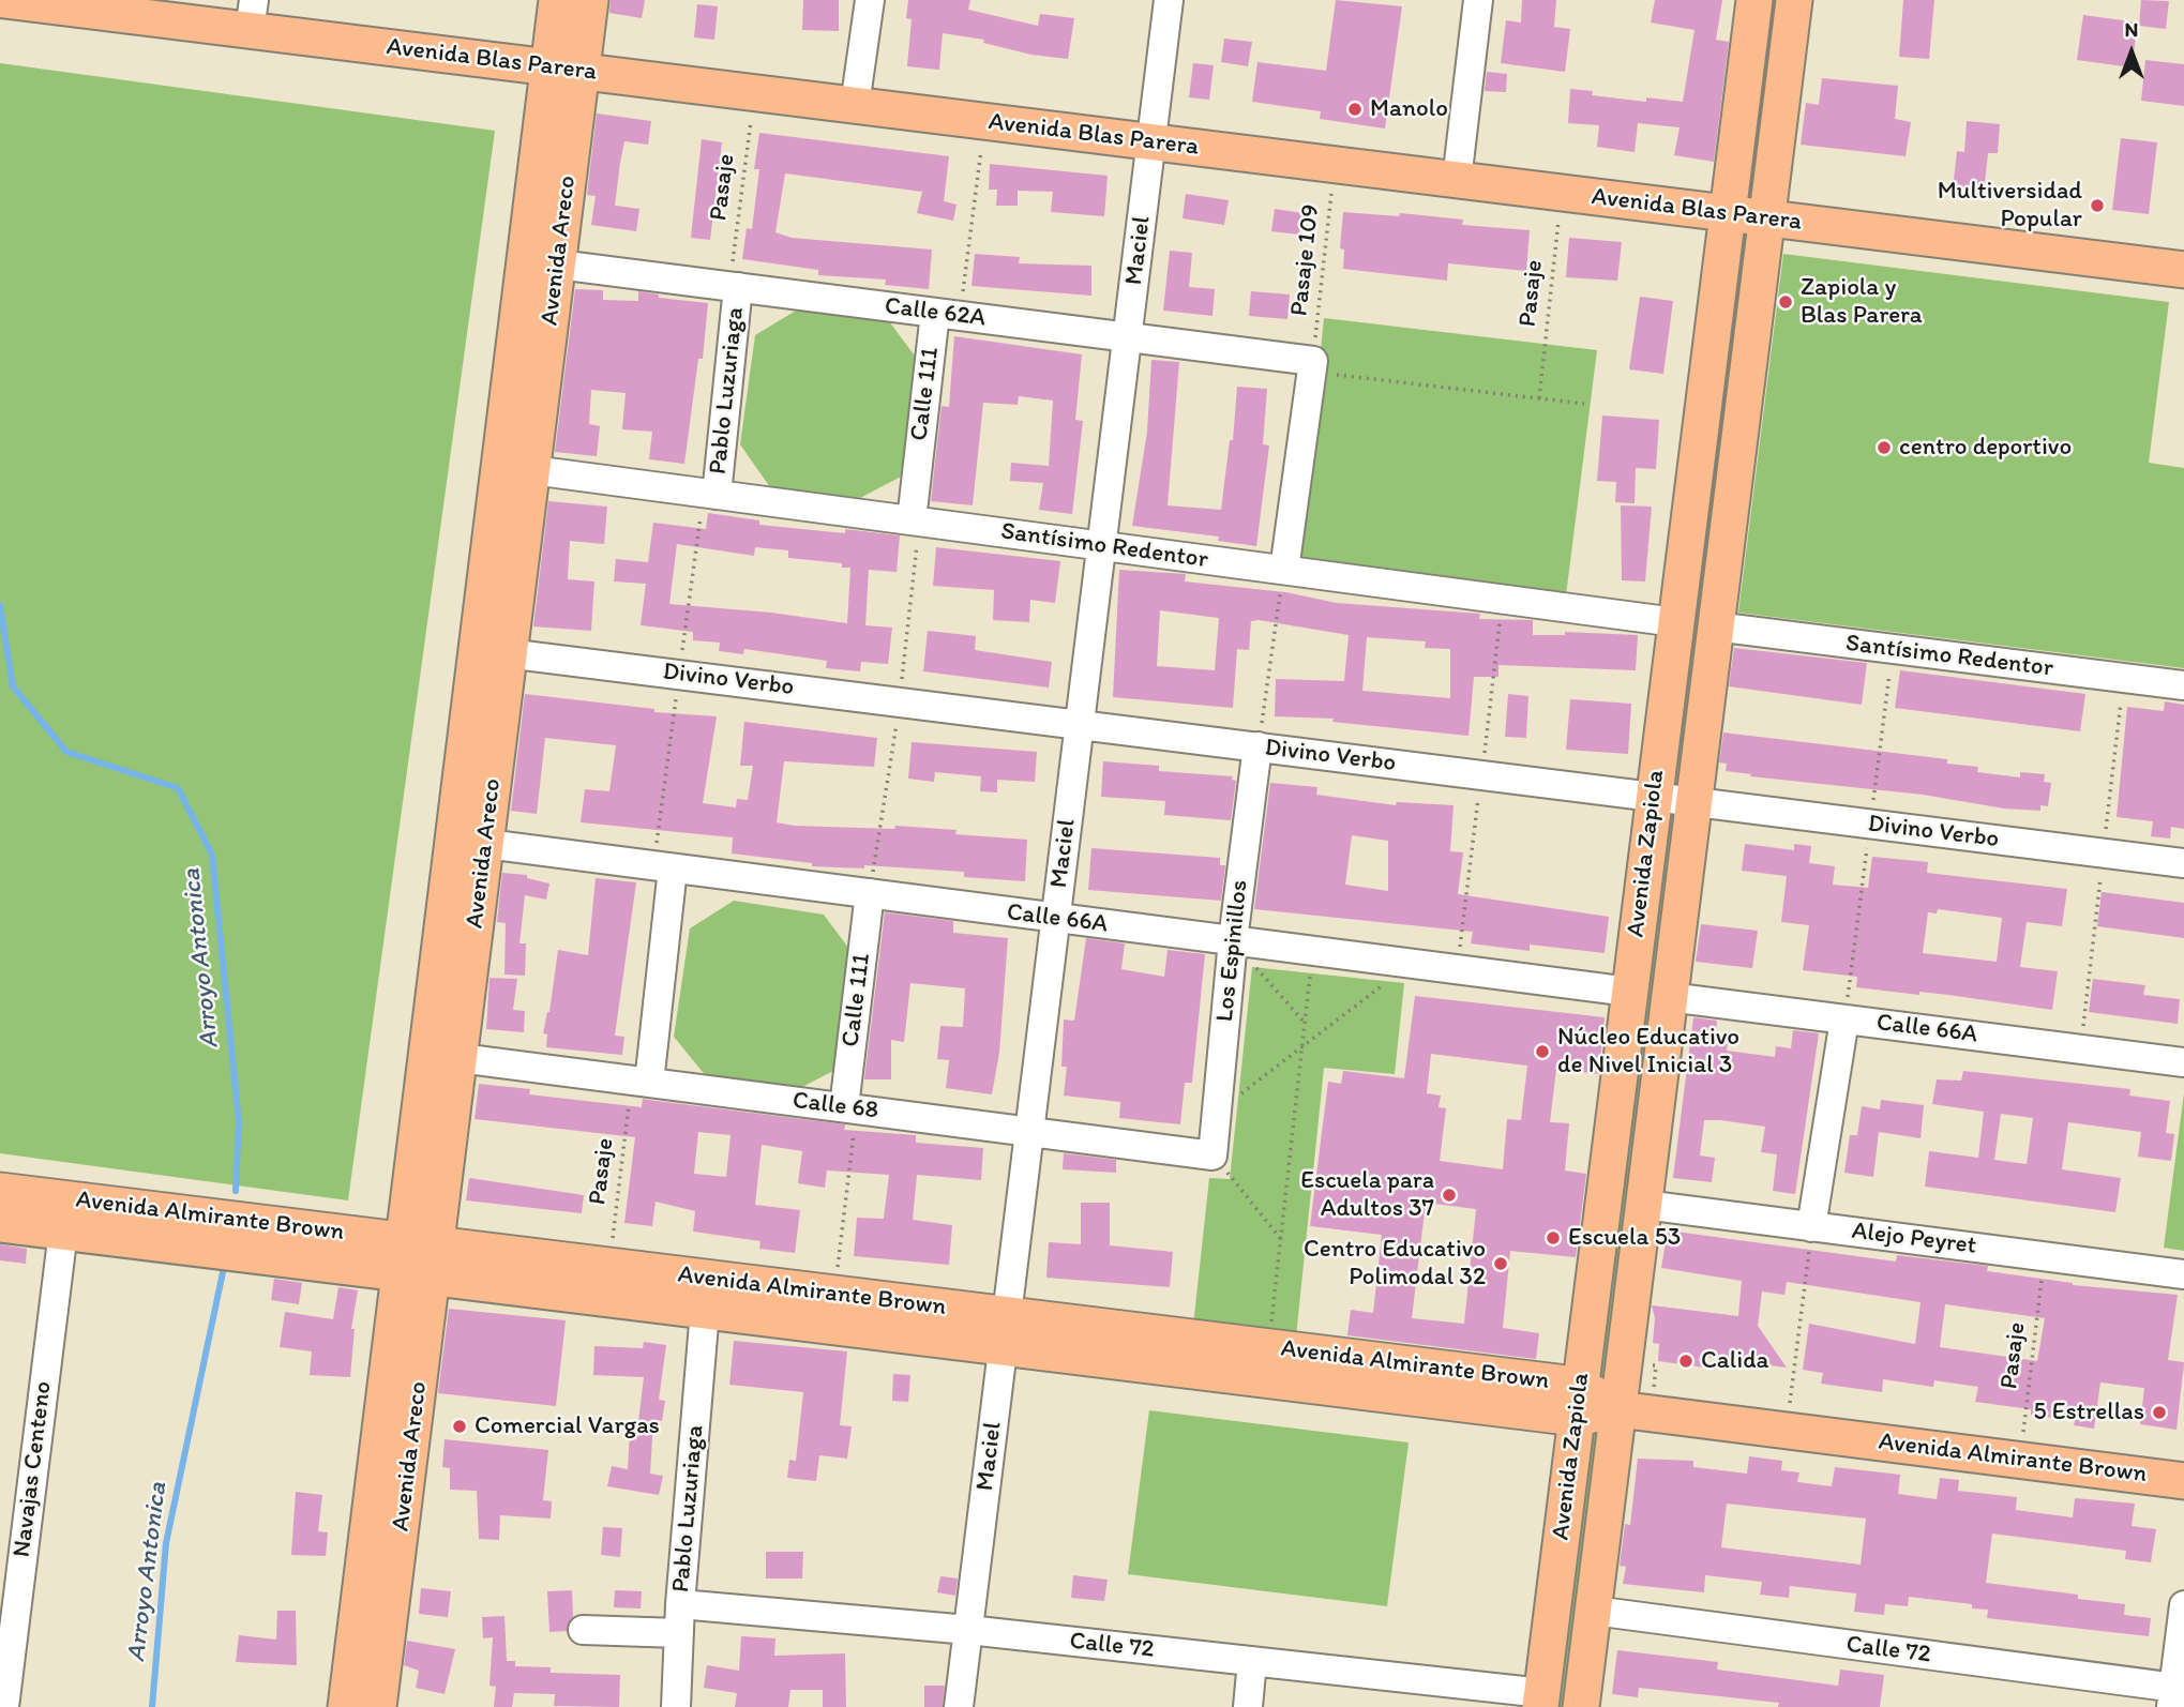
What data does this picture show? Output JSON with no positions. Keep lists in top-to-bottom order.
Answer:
{
  "streets": {
    "main road": [
      "Avenida Blas Parera",
      "Avenida Areco",
      "Avenida Zapiola",
      "Avenida Almirante Brown"
    ],
    "street": [
      "Maciel",
      "Calle 62A",
      "Pablo Luzuriaga",
      "Calle 111",
      "Santísimo Redentor",
      "Divino Verbo",
      "Calle 66A",
      "Los Espinillos",
      "Calle 68",
      "Alejo Peyret",
      "Navajas Centeno",
      "Calle 72"
    ],
    "path": ["Pasaje", "Pasaje 109"]
  },
  "crossings": [
    ["Avenida Blas Parera", "Pasaje"],
    ["Avenida Blas Parera", "Avenida Areco"],
    ["Avenida Blas Parera", "Maciel"],
    ["Avenida Blas Parera", "Pasaje 109"],
    ["Avenida Blas Parera", "Avenida Zapiola"],
    ["Pasaje", "Calle 62A"],
    ["Pasaje", "Pablo Luzuriaga"],
    ["Pasaje", "Calle 68"],
    ["Pasaje", "Avenida Almirante Brown"],
    ["Pasaje", "Alejo Peyret"],
    ["Avenida Areco", "Calle 62A"],
    ["Avenida Areco", "Santísimo Redentor"],
    ["Avenida Areco", "Divino Verbo"],
    ["Avenida Areco", "Calle 66A"],
    ["Avenida Areco", "Calle 68"],
    ["Avenida Areco", "Avenida Almirante Brown"],
    ["Maciel", "Calle 62A"],
    ["Maciel", "Santísimo Redentor"],
    ["Maciel", "Divino Verbo"],
    ["Maciel", "Calle 66A"],
    ["Maciel", "Calle 68"],
    ["Maciel", "Avenida Almirante Brown"],
    ["Maciel", "Calle 72"],
    ["Pasaje 109", "Calle 62A"],
    ["Calle 62A", "Pablo Luzuriaga"],
    ["Calle 62A", "Calle 111"],
    ["Pablo Luzuriaga", "Santísimo Redentor"],
    ["Pablo Luzuriaga", "Avenida Almirante Brown"],
    ["Pablo Luzuriaga", "Calle 72"],
    ["Calle 111", "Santísimo Redentor"],
    ["Calle 111", "Calle 66A"],
    ["Calle 111", "Calle 68"],
    ["Santísimo Redentor", "Avenida Zapiola"],
    ["Divino Verbo", "Avenida Zapiola"],
    ["Divino Verbo", "Los Espinillos"],
    ["Avenida Zapiola", "Calle 66A"],
    ["Avenida Zapiola", "Avenida Almirante Brown"],
    ["Avenida Zapiola", "Alejo Peyret"],
    ["Avenida Zapiola", "Calle 72"],
    ["Calle 66A", "Los Espinillos"],
    ["Los Espinillos", "Calle 68"],
    ["Avenida Almirante Brown", "Navajas Centeno"]
  ],
  "water": ["Arroyo Antonica"],
  "places": [
    "Manolo",
    "Multiversidad Popular",
    "Zapiola y Blas Parera",
    "centro deportivo",
    "Núcleo Educativo de Nivel Inicial 3",
    "Escuela para Adultos 37",
    "Escuela 53",
    "Centro Educativo Polimodal 32",
    "Calida",
    "5 Estrellas",
    "Comercial Vargas"
  ],
  "north": "top"
}
